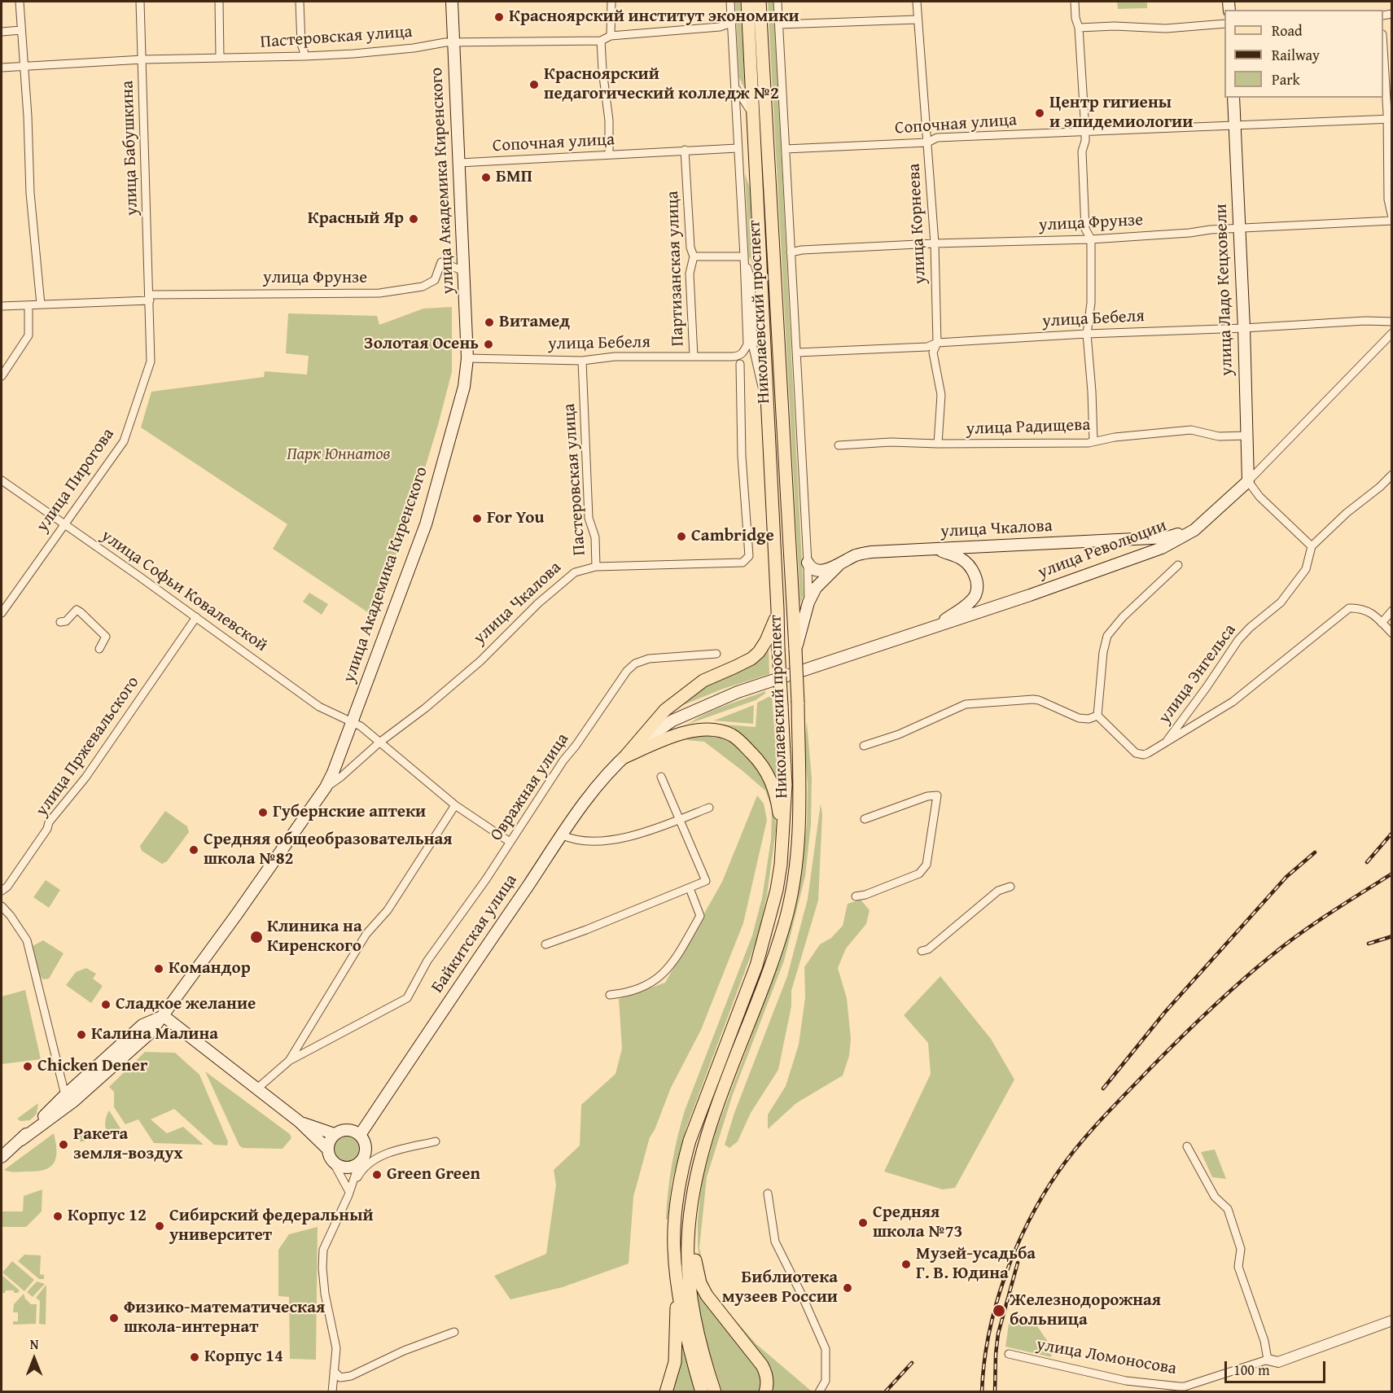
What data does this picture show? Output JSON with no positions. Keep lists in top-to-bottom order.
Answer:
{
  "streets": {
    "main road": [
      "улица Академика Киренского",
      "улица Ладо Кецховели",
      "Николаевский проспект",
      "улица Чкалова",
      "улица Революции",
      "Байкитская улица"
    ],
    "street": [
      "Пастеровская улица",
      "Сопочная улица",
      "улица Бабушкина",
      "улица Фрунзе",
      "улица Корнеева",
      "Партизанская улица",
      "улица Бебеля",
      "улица Радищева",
      "улица Пирогова",
      "улица Софьи Ковалевской",
      "улица Энгельса",
      "улица Пржевальского",
      "Овражная улица",
      "улица Ломоносова"
    ]
  },
  "crossings": [
    ["Пастеровская улица", "улица Бабушкина"],
    ["Пастеровская улица", "улица Академика Киренского"],
    ["Пастеровская улица", "улица Бебеля"],
    ["Пастеровская улица", "улица Чкалова"],
    ["Сопочная улица", "улица Академика Киренского"],
    ["Сопочная улица", "улица Корнеева"],
    ["Сопочная улица", "Партизанская улица"],
    ["Сопочная улица", "улица Ладо Кецховели"],
    ["улица Бабушкина", "улица Фрунзе"],
    ["улица Бабушкина", "улица Пирогова"],
    ["улица Академика Киренского", "улица Фрунзе"],
    ["улица Академика Киренского", "улица Бебеля"],
    ["улица Академика Киренского", "улица Чкалова"],
    ["улица Академика Киренского", "улица Софьи Ковалевской"],
    ["улица Фрунзе", "улица Корнеева"],
    ["улица Фрунзе", "улица Ладо Кецховели"],
    ["улица Фрунзе", "улица Пирогова"],
    ["улица Корнеева", "улица Бебеля"],
    ["улица Корнеева", "улица Радищева"],
    ["Партизанская улица", "улица Бебеля"],
    ["улица Ладо Кецховели", "улица Бебеля"],
    ["улица Ладо Кецховели", "улица Радищева"],
    ["улица Ладо Кецховели", "улица Революции"],
    ["улица Пирогова", "улица Софьи Ковалевской"],
    ["улица Чкалова", "улица Революции"],
    ["улица Революции", "Байкитская улица"],
    ["улица Софьи Ковалевской", "улица Пржевальского"]
  ],
  "parks": ["Парк Юннатов"],
  "places": [
    "Красноярский институт экономики",
    "Красноярский педагогический колледж №2",
    "Центр гигиены и эпидемиологии",
    "БМП",
    "Красный Яр",
    "Витамед",
    "Золотая Осень",
    "For You",
    "Cambridge",
    "Губернские аптеки",
    "Средняя общеобразовательная школа №82",
    "Клиника на Киренского",
    "Командор",
    "Сладкое желание",
    "Калина Малина",
    "Chicken Dener",
    "Ракета земля-воздух",
    "Green Green",
    "Корпус 12",
    "Средняя школа №73",
    "Сибирский федеральный университет",
    "Музей-усадьба Г. В. Юдина",
    "Библиотека музеев России",
    "Железнодорожная больница",
    "Физико-математическая школа-интернат",
    "Корпус 14"
  ],
  "legend": ["Road", "Railway", "Park"],
  "scale_bar": "100 m",
  "north": "top"
}
